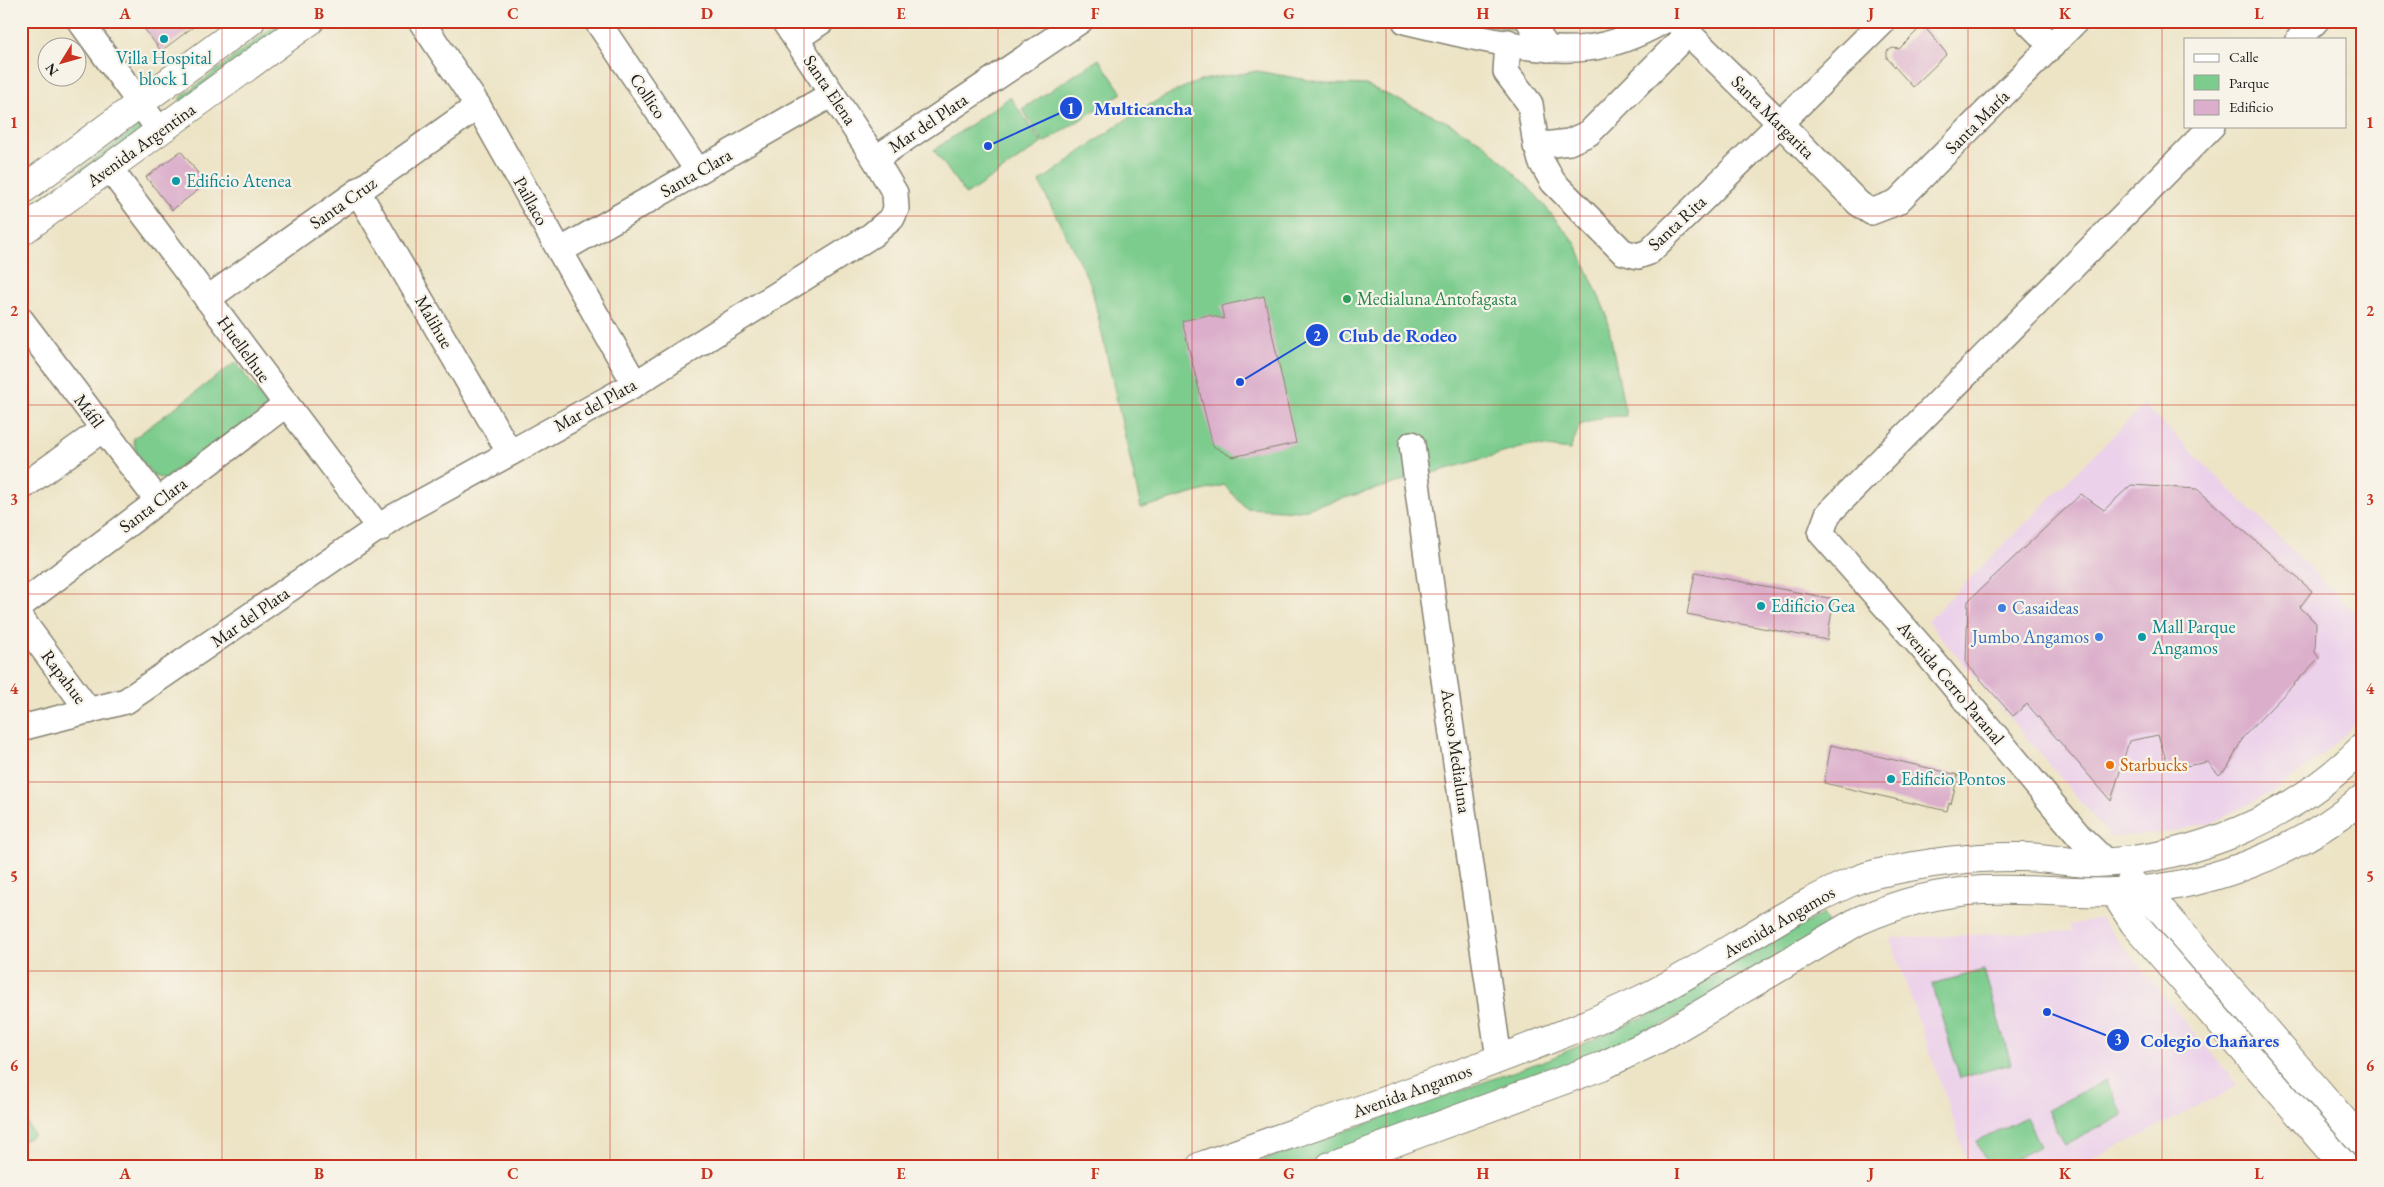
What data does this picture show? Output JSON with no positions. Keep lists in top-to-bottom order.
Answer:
{
  "streets": {
    "main road": ["Avenida Argentina", "Avenida Cerro Paranal", "Avenida Angamos"],
    "street": [
      "Santa Elena",
      "Collico",
      "Santa Margarita",
      "Santa María",
      "Mar del Plata",
      "Santa Clara",
      "Paillaco",
      "Santa Cruz",
      "Santa Rita",
      "Malihue",
      "Huellelhue",
      "Máfil",
      "Rapahue",
      "Acceso Medialuna"
    ]
  },
  "crossings": [
    ["Santa Elena", "Mar del Plata"],
    ["Santa Elena", "Santa Clara"],
    ["Collico", "Santa Clara"],
    ["Santa Margarita", "Santa María"],
    ["Santa Margarita", "Santa Rita"],
    ["Mar del Plata", "Paillaco"],
    ["Mar del Plata", "Malihue"],
    ["Mar del Plata", "Huellelhue"],
    ["Mar del Plata", "Rapahue"],
    ["Avenida Argentina", "Huellelhue"],
    ["Santa Clara", "Paillaco"],
    ["Santa Clara", "Huellelhue"],
    ["Santa Clara", "Máfil"],
    ["Paillaco", "Santa Cruz"],
    ["Santa Cruz", "Malihue"],
    ["Santa Cruz", "Huellelhue"],
    ["Avenida Cerro Paranal", "Avenida Angamos"],
    ["Acceso Medialuna", "Avenida Angamos"]
  ],
  "places": [
    "Villa Hospital block 1",
    "Multicancha",
    "Edificio Atenea",
    "Medialuna Antofagasta",
    "Club de Rodeo",
    "Edificio Gea",
    "Casaideas",
    "Jumbo Angamos",
    "Mall Parque Angamos",
    "Starbucks",
    "Edificio Pontos",
    "Colegio Chañares"
  ],
  "legend": ["Calle", "Parque", "Edificio"],
  "north": "bottom left",
  "grid": {
    "columns": [
      "A",
      "B",
      "C",
      "D",
      "E",
      "F",
      "G",
      "H",
      "I",
      "J",
      "K",
      "L"
    ],
    "rows": [
      "1",
      "2",
      "3",
      "4",
      "5",
      "6"
    ]
  }
}
